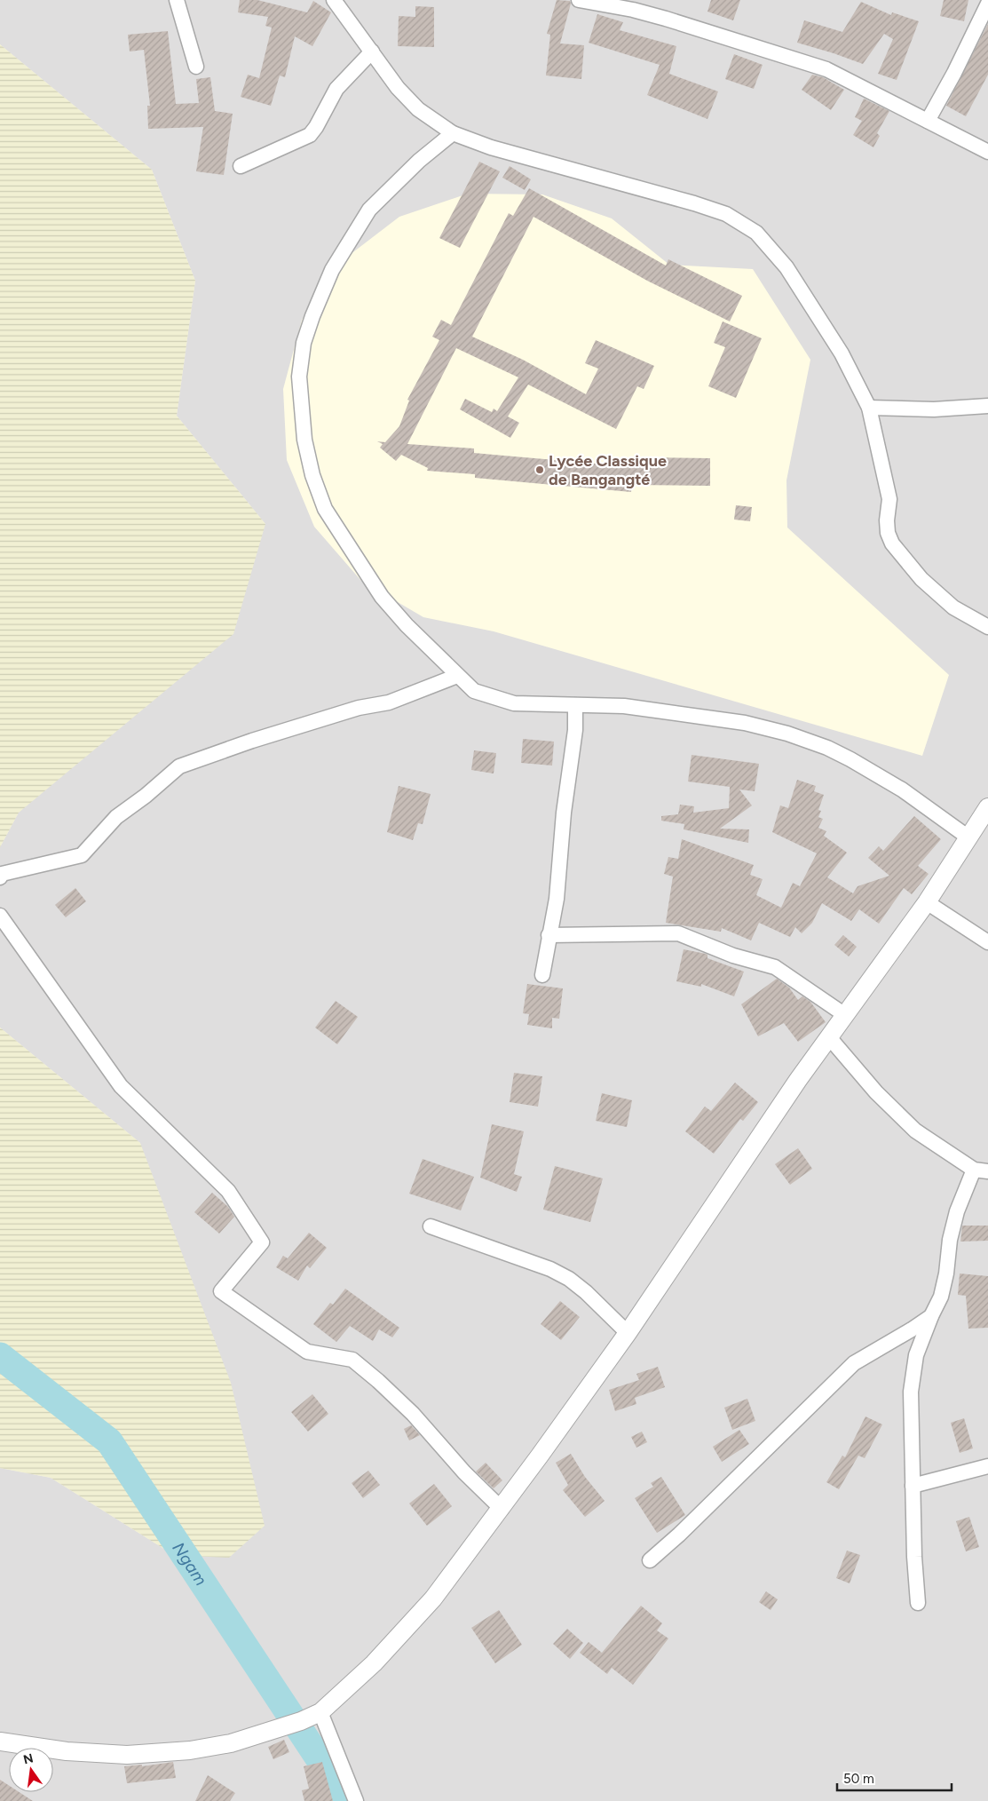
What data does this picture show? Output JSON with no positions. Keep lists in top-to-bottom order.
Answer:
{
  "water": ["Ngam"],
  "places": ["Lycée Classique de Bangangté"],
  "scale_bar": "50 m",
  "north": "top"
}
